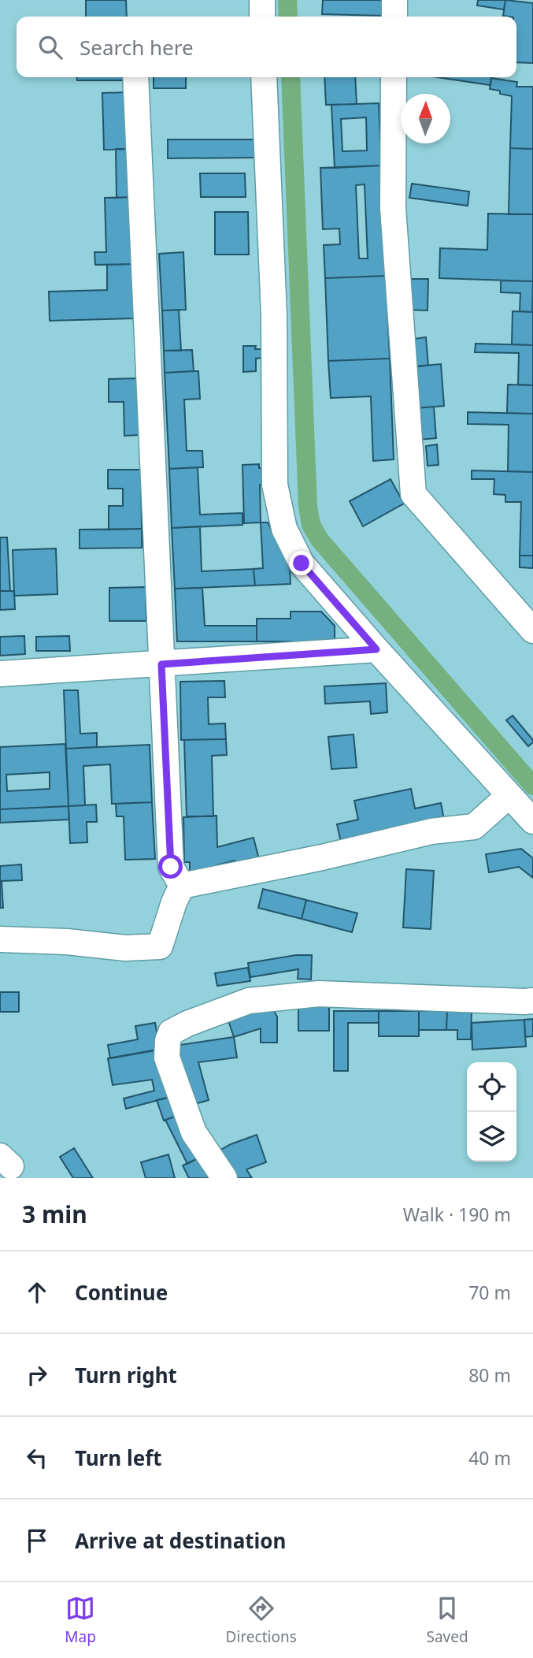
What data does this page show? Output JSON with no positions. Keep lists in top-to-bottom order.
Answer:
{
  "north": "top",
  "page": {
    "search": "Search here",
    "heading": ["3 min", "Walk · 190 m"],
    "list": [
      ["Continue", "70 m"],
      ["Turn right", "80 m"],
      ["Turn left", "40 m"],
      "Arrive at destination"
    ],
    "nav": ["Map", "Directions", "Saved"]
  }
}
